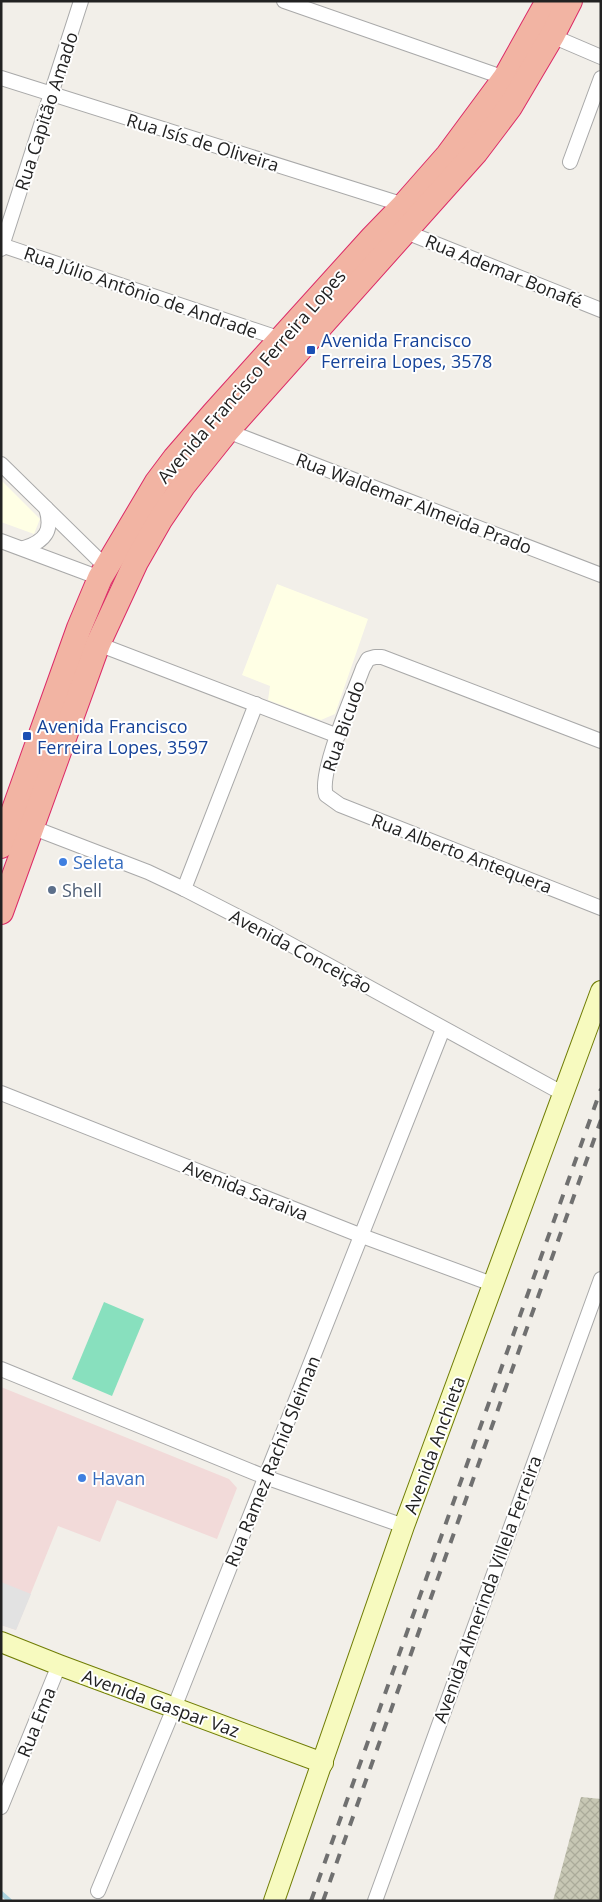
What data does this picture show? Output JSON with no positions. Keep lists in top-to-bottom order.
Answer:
{
  "streets": {
    "highway": ["Avenida Francisco Ferreira Lopes"],
    "main road": ["Avenida Anchieta", "Avenida Gaspar Vaz"],
    "street": [
      "Rua Capitão Amado",
      "Rua Isís de Oliveira",
      "Rua Ademar Bonafé",
      "Rua Júlio Antônio de Andrade",
      "Rua Waldemar Almeida Prado",
      "Rua Bicudo",
      "Rua Alberto Antequera",
      "Avenida Conceição",
      "Avenida Saraiva",
      "Rua Ramez Rachid Sleiman",
      "Avenida Almerinda Villela Ferreira",
      "Rua Ema"
    ]
  },
  "crossings": [
    ["Rua Capitão Amado", "Rua Isís de Oliveira"],
    ["Rua Capitão Amado", "Rua Júlio Antônio de Andrade"],
    ["Rua Isís de Oliveira", "Avenida Francisco Ferreira Lopes"],
    ["Rua Ademar Bonafé", "Avenida Francisco Ferreira Lopes"],
    ["Rua Júlio Antônio de Andrade", "Avenida Francisco Ferreira Lopes"],
    ["Avenida Francisco Ferreira Lopes", "Rua Waldemar Almeida Prado"],
    ["Avenida Francisco Ferreira Lopes", "Avenida Conceição"],
    ["Rua Bicudo", "Rua Alberto Antequera"],
    ["Avenida Conceição", "Avenida Anchieta"],
    ["Avenida Conceição", "Rua Ramez Rachid Sleiman"],
    ["Avenida Saraiva", "Avenida Anchieta"],
    ["Avenida Saraiva", "Rua Ramez Rachid Sleiman"],
    ["Avenida Anchieta", "Avenida Gaspar Vaz"],
    ["Rua Ramez Rachid Sleiman", "Avenida Gaspar Vaz"],
    ["Avenida Gaspar Vaz", "Rua Ema"]
  ],
  "places": {
    "transit": ["Avenida Francisco Ferreira Lopes, 3578", "Avenida Francisco Ferreira Lopes, 3597"],
    "other": ["Seleta", "Shell", "Havan"]
  }
}
